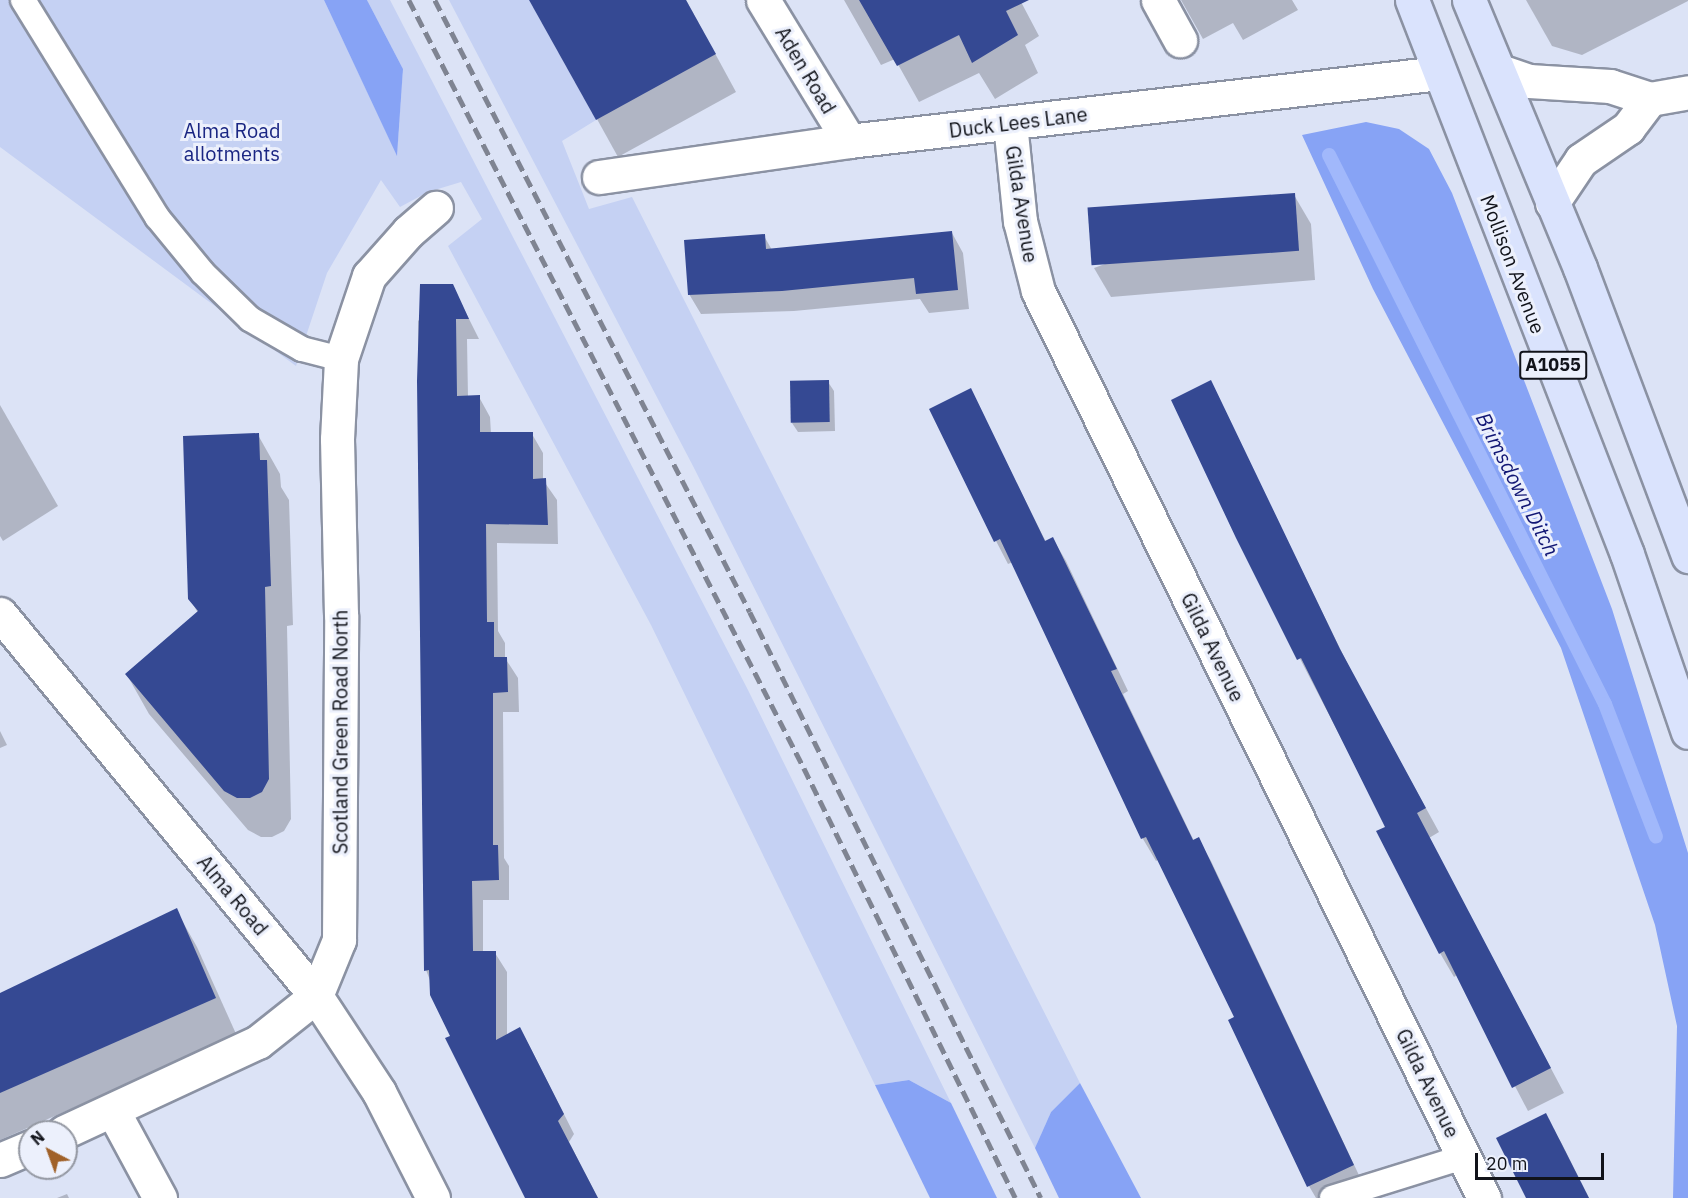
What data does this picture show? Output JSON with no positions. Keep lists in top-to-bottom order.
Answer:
{
  "streets": {
    "main road": ["Mollison Avenue", "A1055"],
    "street": [
      "Aden Road",
      "Duck Lees Lane",
      "Gilda Avenue",
      "Scotland Green Road North",
      "Alma Road"
    ]
  },
  "crossings": [
    ["Aden Road", "Duck Lees Lane"],
    ["Duck Lees Lane", "Gilda Avenue"],
    ["Duck Lees Lane", "Mollison Avenue"],
    ["Scotland Green Road North", "Alma Road"]
  ],
  "water": ["Brimsdown Ditch"],
  "parks": ["Alma Road allotments"],
  "scale_bar": "20 m",
  "north": "top left"
}
